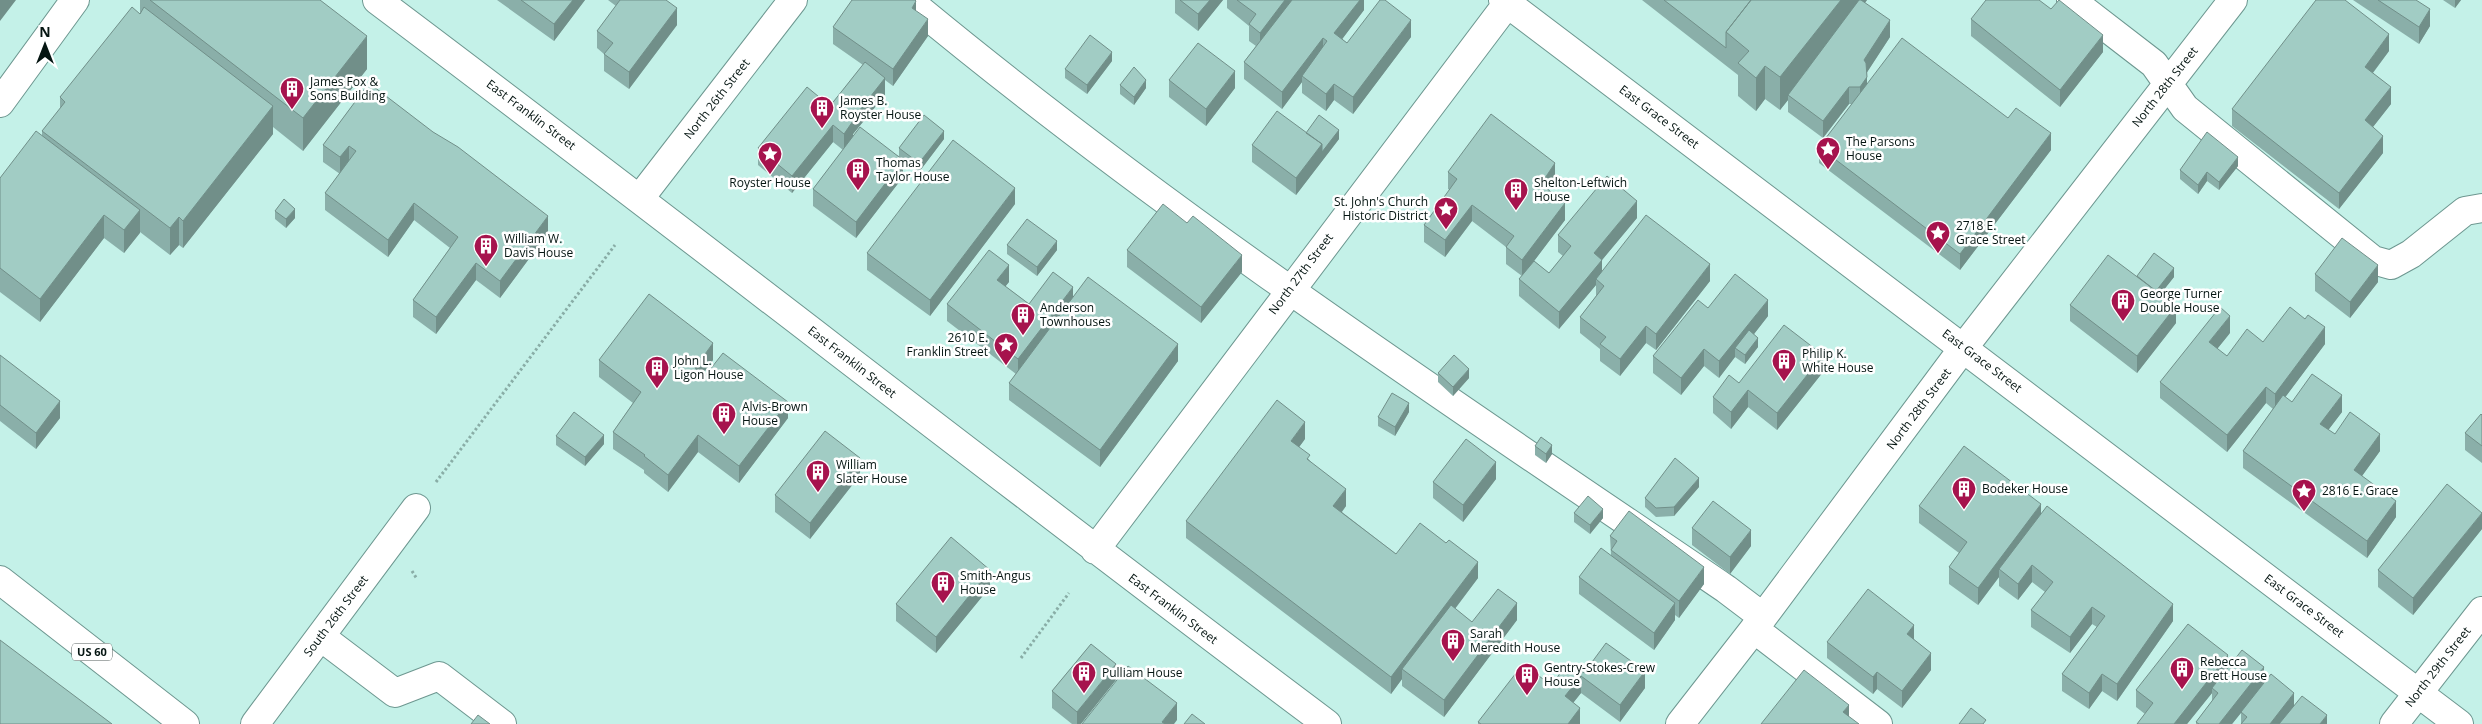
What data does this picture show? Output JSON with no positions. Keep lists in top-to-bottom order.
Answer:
{
  "streets": {
    "street": [
      "North 28th Street",
      "North 26th Street",
      "East Franklin Street",
      "East Grace Street",
      "North 27th Street",
      "South 26th Street",
      "US 60",
      "North 29th Street"
    ]
  },
  "crossings": [
    ["North 28th Street", "East Grace Street"],
    ["North 26th Street", "East Franklin Street"],
    ["East Franklin Street", "North 27th Street"],
    ["East Grace Street", "North 27th Street"],
    ["East Grace Street", "North 29th Street"]
  ],
  "places": {
    "building": [
      "James Fox & Sons Building",
      "James B. Royster House",
      "Thomas Taylor House",
      "Shelton-Leftwich House",
      "William W. Davis House",
      "George Turner Double House",
      "Anderson Townhouses",
      "Philip K. White House",
      "John L. Ligon House",
      "Alvis-Brown House",
      "William Slater House",
      "Bodeker House",
      "Smith-Angus House",
      "Sarah Meredith House",
      "Rebecca Brett House",
      "Pulliam House",
      "Gentry-Stokes-Crew House"
    ],
    "place": [
      "The Parsons House",
      "Royster House",
      "St. John's Church Historic District",
      "2718 E. Grace Street",
      "2610 E. Franklin Street",
      "2816 E. Grace"
    ]
  },
  "north": "top"
}
